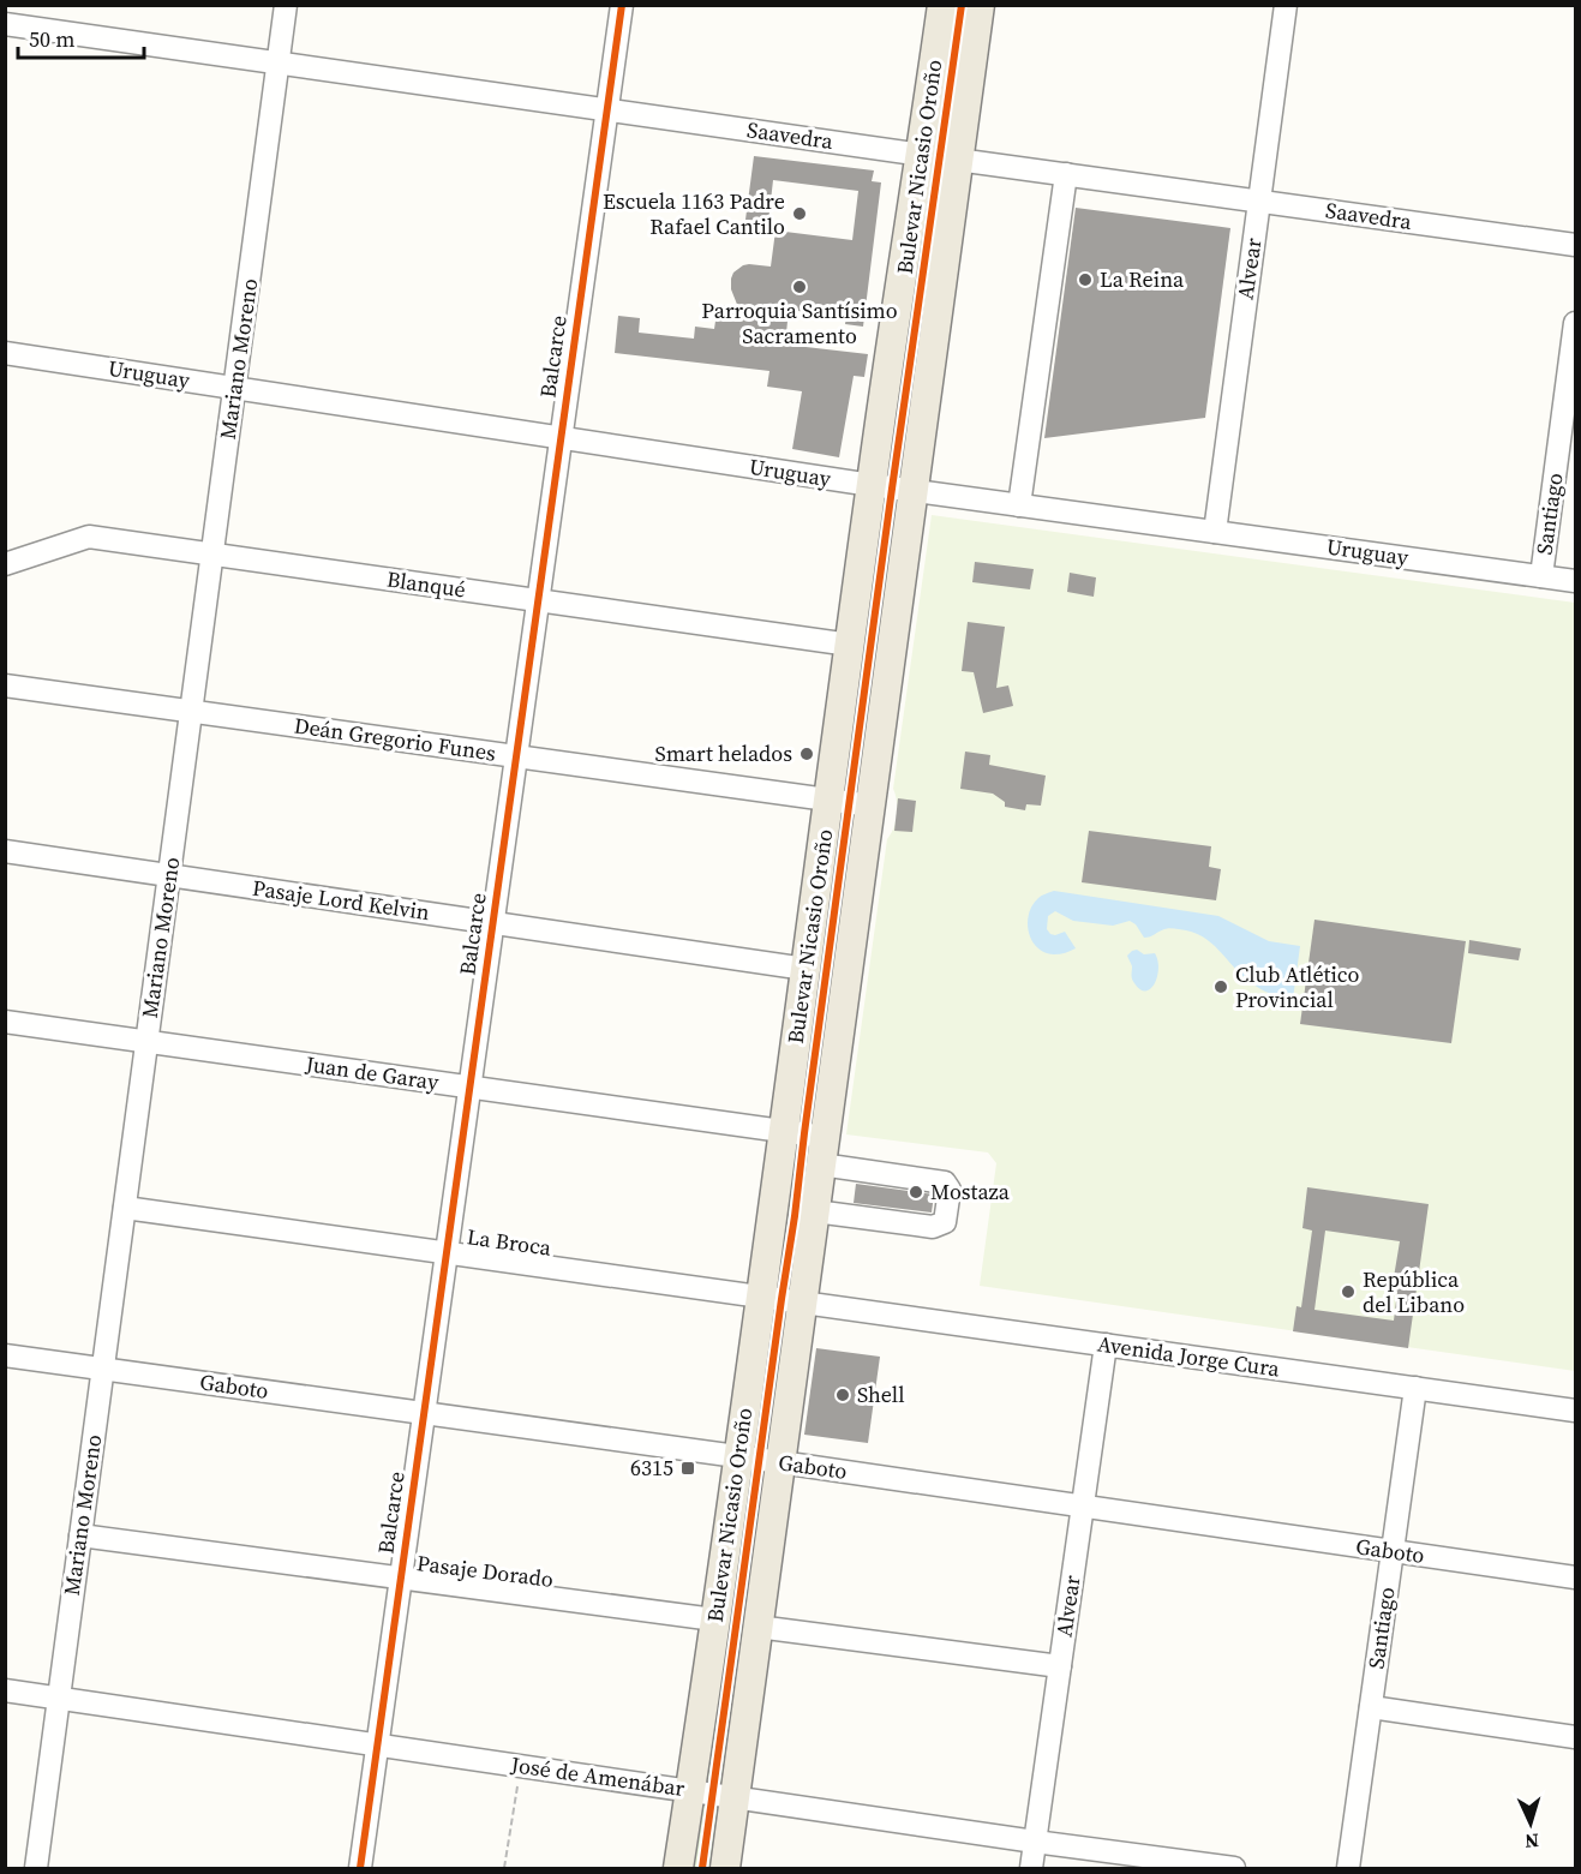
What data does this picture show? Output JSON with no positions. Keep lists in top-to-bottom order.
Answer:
{
  "streets": {
    "main road": ["Bulevar Nicasio Oroño"],
    "street": [
      "Saavedra",
      "Alvear",
      "Balcarce",
      "Mariano Moreno",
      "Uruguay",
      "Santiago",
      "Blanqué",
      "Deán Gregorio Funes",
      "Pasaje Lord Kelvin",
      "Juan de Garay",
      "La Broca",
      "Avenida Jorge Cura",
      "Gaboto",
      "Pasaje Dorado",
      "José de Amenábar"
    ]
  },
  "crossings": [
    ["Saavedra", "Bulevar Nicasio Oroño"],
    ["Saavedra", "Alvear"],
    ["Saavedra", "Balcarce"],
    ["Saavedra", "Mariano Moreno"],
    ["Bulevar Nicasio Oroño", "Uruguay"],
    ["Bulevar Nicasio Oroño", "Blanqué"],
    ["Bulevar Nicasio Oroño", "Deán Gregorio Funes"],
    ["Bulevar Nicasio Oroño", "Pasaje Lord Kelvin"],
    ["Bulevar Nicasio Oroño", "Juan de Garay"],
    ["Bulevar Nicasio Oroño", "La Broca"],
    ["Bulevar Nicasio Oroño", "Avenida Jorge Cura"],
    ["Bulevar Nicasio Oroño", "Gaboto"],
    ["Bulevar Nicasio Oroño", "Pasaje Dorado"],
    ["Bulevar Nicasio Oroño", "José de Amenábar"],
    ["Alvear", "Uruguay"],
    ["Alvear", "Avenida Jorge Cura"],
    ["Alvear", "Gaboto"],
    ["Alvear", "José de Amenábar"],
    ["Balcarce", "Uruguay"],
    ["Balcarce", "Blanqué"],
    ["Balcarce", "Deán Gregorio Funes"],
    ["Balcarce", "Pasaje Lord Kelvin"],
    ["Balcarce", "Juan de Garay"],
    ["Balcarce", "La Broca"],
    ["Balcarce", "Gaboto"],
    ["Balcarce", "Pasaje Dorado"],
    ["Balcarce", "José de Amenábar"],
    ["Mariano Moreno", "Uruguay"],
    ["Mariano Moreno", "Blanqué"],
    ["Mariano Moreno", "Deán Gregorio Funes"],
    ["Mariano Moreno", "Pasaje Lord Kelvin"],
    ["Mariano Moreno", "Juan de Garay"],
    ["Mariano Moreno", "La Broca"],
    ["Mariano Moreno", "Gaboto"],
    ["Mariano Moreno", "Pasaje Dorado"],
    ["Mariano Moreno", "José de Amenábar"],
    ["Uruguay", "Santiago"],
    ["Santiago", "Avenida Jorge Cura"],
    ["Santiago", "Gaboto"],
    ["La Broca", "Avenida Jorge Cura"]
  ],
  "places": {
    "other": [
      "Escuela 1163 Padre Rafael Cantilo",
      "La Reina",
      "Parroquia Santísimo Sacramento",
      "Smart helados",
      "Club Atlético Provincial",
      "Mostaza",
      "República del Libano",
      "Shell"
    ],
    "transit": ["6315"]
  },
  "scale_bar": "50 m",
  "north": "bottom"
}
